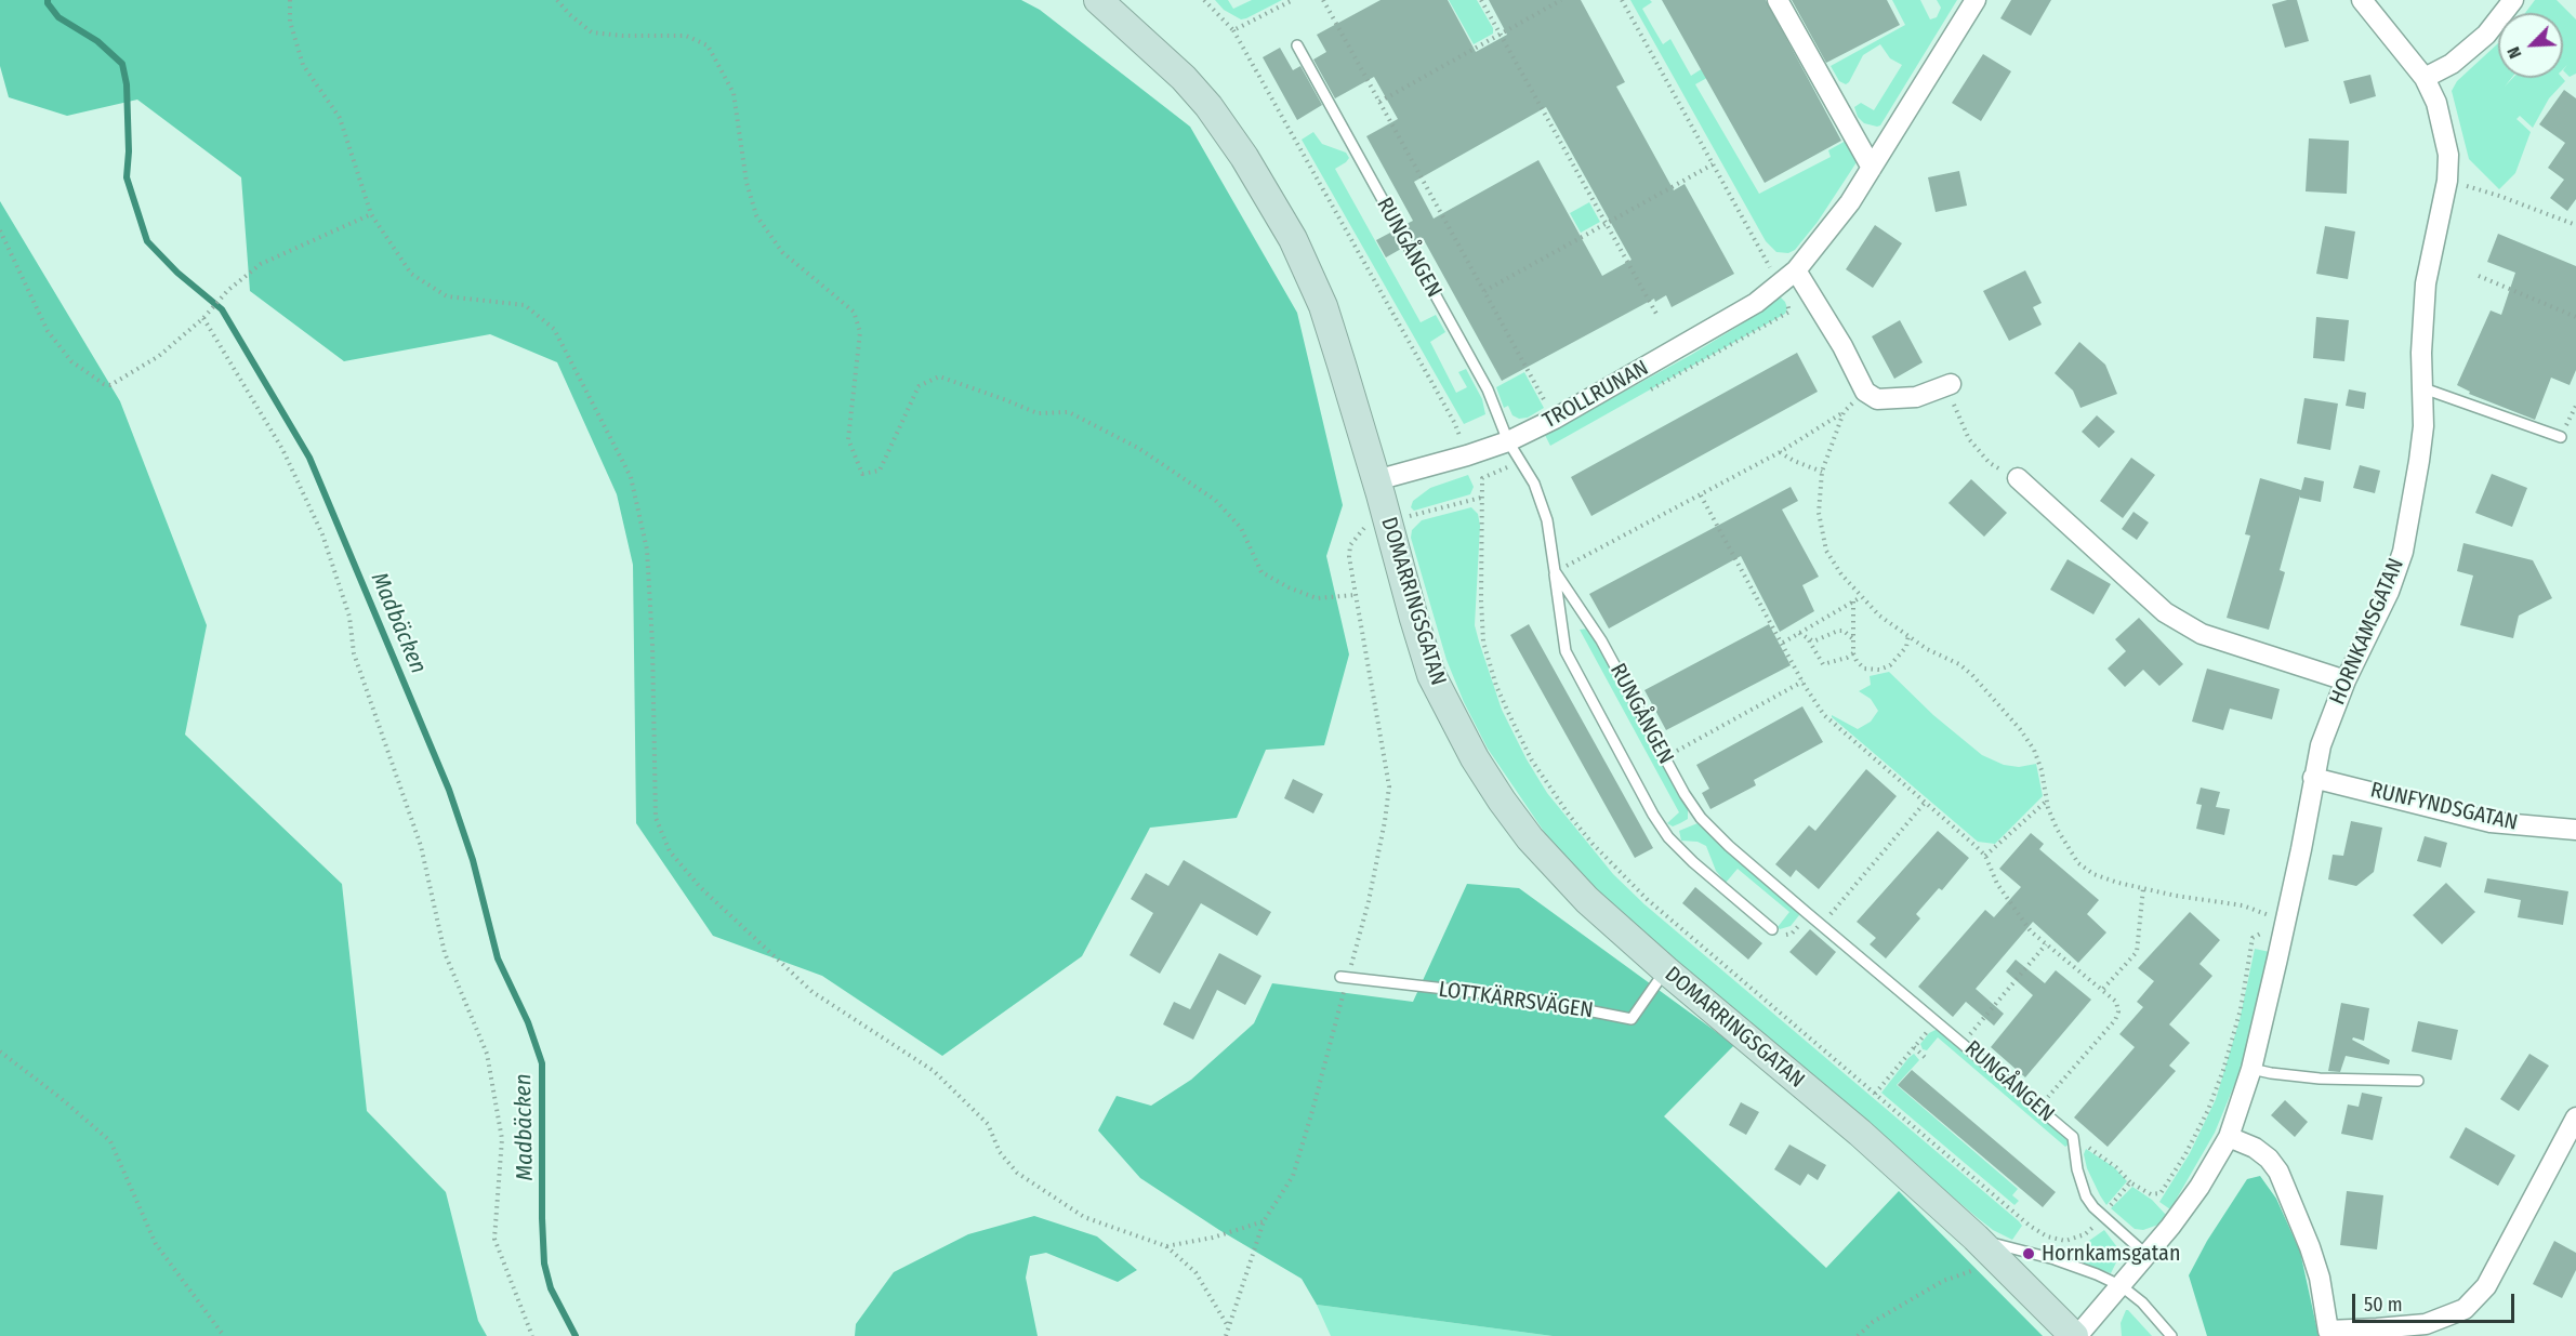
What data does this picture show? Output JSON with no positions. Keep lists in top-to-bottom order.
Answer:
{
  "streets": {
    "street": [
      "TROLLRUNAN",
      "DOMARRINGSGATAN",
      "HORNKAMSGATAN",
      "RUNFYNDSGATAN"
    ],
    "lane": ["RUNGÅNGEN", "LOTTKÄRRSVÄGEN"]
  },
  "crossings": [
    ["RUNGÅNGEN", "TROLLRUNAN"],
    ["RUNGÅNGEN", "HORNKAMSGATAN"],
    ["TROLLRUNAN", "DOMARRINGSGATAN"],
    ["DOMARRINGSGATAN", "HORNKAMSGATAN"],
    ["DOMARRINGSGATAN", "LOTTKÄRRSVÄGEN"],
    ["HORNKAMSGATAN", "RUNFYNDSGATAN"]
  ],
  "water": ["Madbäcken"],
  "places": ["Hornkamsgatan"],
  "scale_bar": "50 m",
  "north": "bottom left"
}
